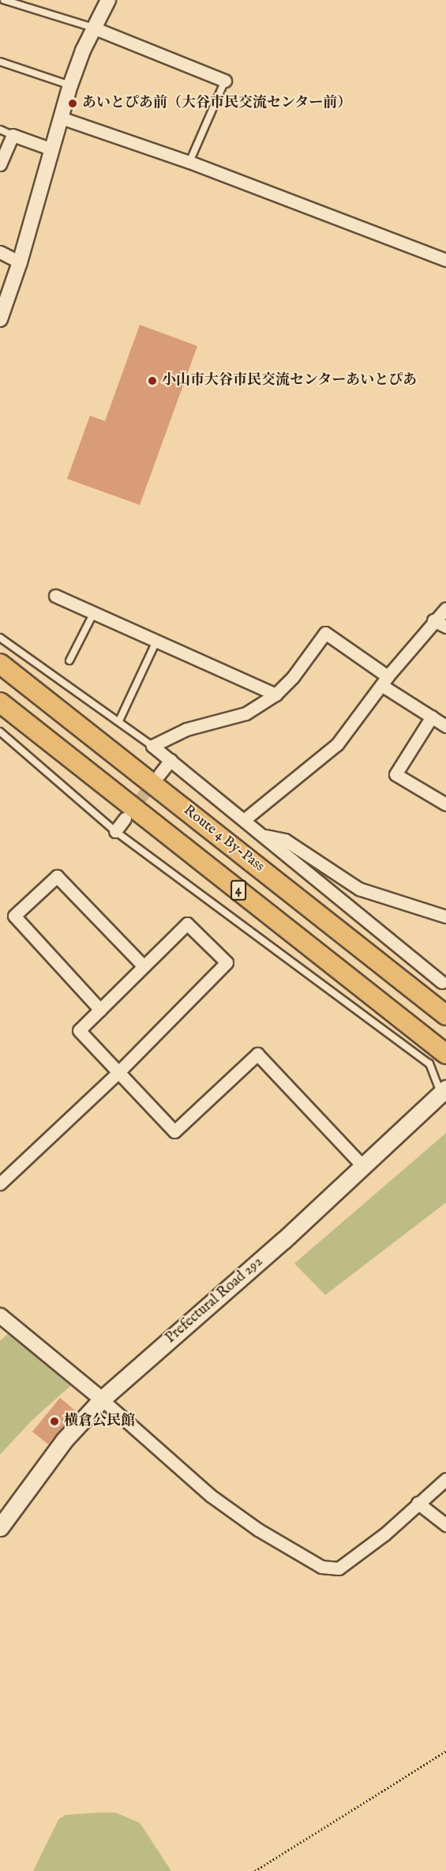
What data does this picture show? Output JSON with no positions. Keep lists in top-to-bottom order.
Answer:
{
  "streets": {
    "highway": ["Route 4 By-Pass", "4"],
    "main road": ["Prefectural Road 292"]
  },
  "places": ["あいとぴあ前（大谷市民交流センター前）", "小山市大谷市民交流センターあいとぴあ", "横倉公民館"]
}
